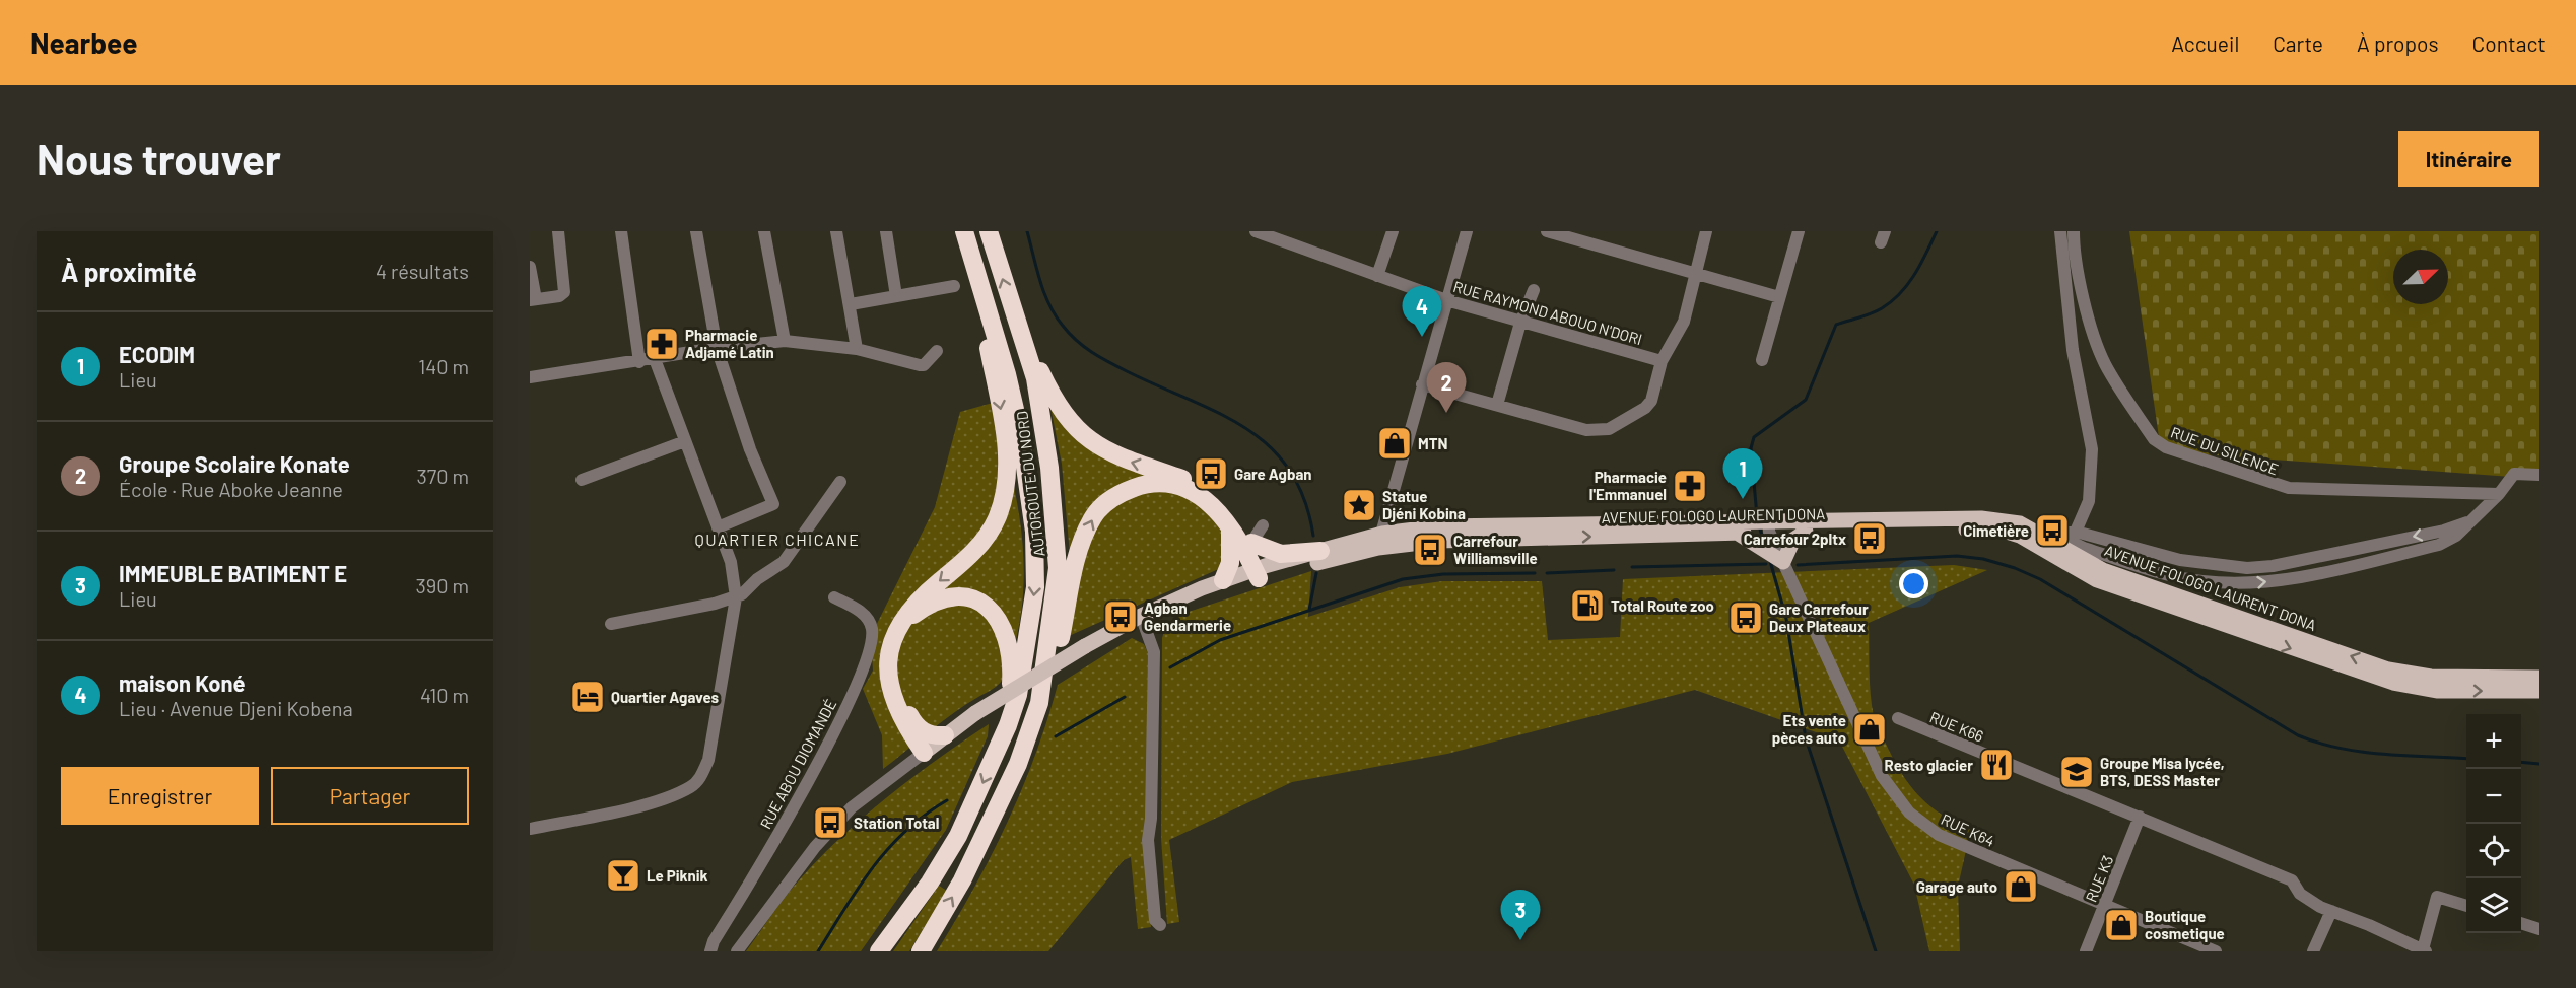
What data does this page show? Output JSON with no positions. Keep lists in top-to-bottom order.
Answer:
{
  "streets": {
    "highway": ["AUTOROUTE DU NORD"],
    "main road": ["AVENUE FOLOGO LAURENT DONA"],
    "street": [
      "RUE RAYMOND ABOUO N'DORI",
      "RUE DU SILENCE",
      "RUE K66",
      "RUE ABOU DIOMANDÉ",
      "RUE K64",
      "RUE K3"
    ]
  },
  "crossings": [
    ["AVENUE FOLOGO LAURENT DONA", "RUE K64"],
    ["RUE K66", "RUE K3"],
    ["RUE K64", "RUE K3"]
  ],
  "districts": ["QUARTIER CHICANE"],
  "places": {
    "pharmacy": ["Pharmacie Adjamé Latin", "Pharmacie l'Emmanuel"],
    "shop": [
      "MTN",
      "Ets vente pèces auto",
      "Garage auto",
      "Boutique cosmetique"
    ],
    "bus stop": [
      "Gare Agban",
      "Cimetière",
      "Carrefour 2pltx",
      "Carrefour Williamsville",
      "Agban Gendarmerie",
      "Gare Carrefour Deux Plateaux",
      "Station Total"
    ],
    "place": ["Statue Djéni Kobina"],
    "fuel station": ["Total Route zoo"],
    "hotel": ["Quartier Agaves"],
    "restaurant": ["Resto glacier"],
    "school or university": ["Groupe Misa lycée, BTS, DESS Master"],
    "bar": ["Le Piknik"]
  },
  "north": "top right",
  "page": {
    "header": "Nearbee",
    "nav": [
      "Accueil",
      "Carte",
      "À propos",
      "Contact"
    ],
    "buttons": [
      "Itinéraire",
      ["Enregistrer", "Partager"]
    ],
    "title": "Nous trouver",
    "heading": ["À proximité", "4 résultats"],
    "pins": [
      "4",
      "2",
      "1",
      "3"
    ],
    "list": [
      {
        "mark": "1",
        "name": "ECODIM",
        "note": "Lieu",
        "value": "140 m"
      },
      {
        "mark": "2",
        "name": "Groupe Scolaire Konate",
        "note": "École · Rue Aboke Jeanne",
        "value": "370 m"
      },
      {
        "mark": "3",
        "name": "IMMEUBLE BATIMENT E",
        "note": "Lieu",
        "value": "390 m"
      },
      {
        "mark": "4",
        "name": "maison Koné",
        "note": "Lieu · Avenue Djeni Kobena",
        "value": "410 m"
      }
    ],
    "map_buttons": ["+", "−"]
  }
}
